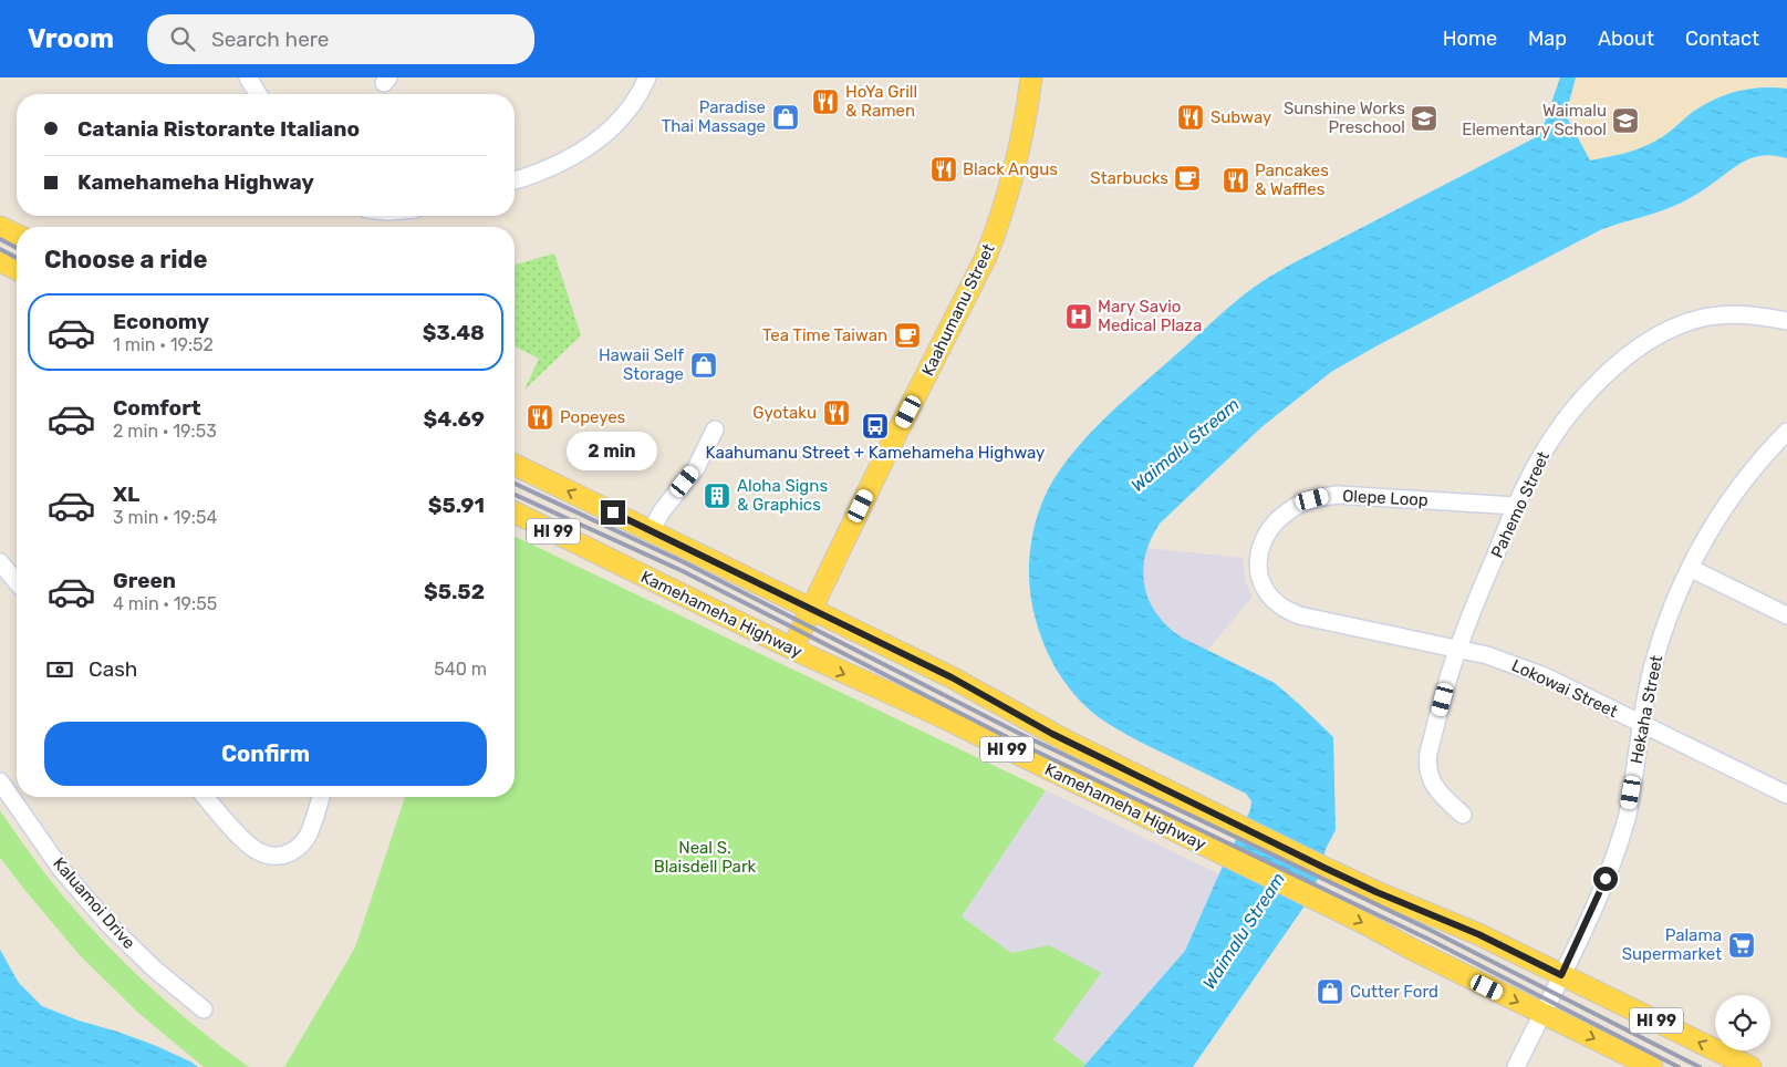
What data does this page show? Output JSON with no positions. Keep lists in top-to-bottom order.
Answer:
{
  "streets": {
    "main road": ["Kaahumanu Street", "HI 99", "Kamehameha Highway"],
    "street": [
      "Olepe Loop",
      "Pahemo Street",
      "Lokowai Street",
      "Hekaha Street",
      "Kaluamoi Drive"
    ]
  },
  "crossings": [
    ["Kaahumanu Street", "Kamehameha Highway"],
    ["Olepe Loop", "Pahemo Street"],
    ["Olepe Loop", "Lokowai Street"],
    ["Pahemo Street", "Lokowai Street"],
    ["Kamehameha Highway", "Hekaha Street"],
    ["Lokowai Street", "Hekaha Street"]
  ],
  "water": ["Waimalu Stream"],
  "parks": ["Neal S. Blaisdell Park"],
  "places": {
    "restaurant": [
      "HoYa Grill & Ramen",
      "Subway",
      "Black Angus",
      "Pancakes & Waffles",
      "Gyotaku",
      "Popeyes"
    ],
    "shop": ["Paradise Thai Massage", "Hawaii Self Storage", "Cutter Ford"],
    "school or university": ["Sunshine Works Preschool", "Waimalu Elementary School"],
    "cafe": ["Starbucks", "Tea Time Taiwan"],
    "hospital": ["Mary Savio Medical Plaza"],
    "bus stop": ["Kaahumanu Street + Kamehameha Highway"],
    "building": ["Aloha Signs & Graphics"],
    "supermarket": ["Palama Supermarket"]
  },
  "page": {
    "header": "Vroom",
    "search": "Search here",
    "nav": [
      "Home",
      "Map",
      "About",
      "Contact"
    ],
    "banner": ["Catania Ristorante Italiano", "Kamehameha Highway"],
    "heading": "Choose a ride",
    "list": [
      {
        "name": "Economy",
        "note": "1 min · 19:52",
        "value": "$3.48"
      },
      {
        "name": "Comfort",
        "note": "2 min · 19:53",
        "value": "$4.69"
      },
      {
        "name": "XL",
        "note": "3 min · 19:54",
        "value": "$5.91"
      },
      {
        "name": "Green",
        "note": "4 min · 19:55",
        "value": "$5.52"
      }
    ],
    "bubble": "2 min",
    "pay": ["Cash", "540 m"],
    "buttons": "Confirm"
  }
}
